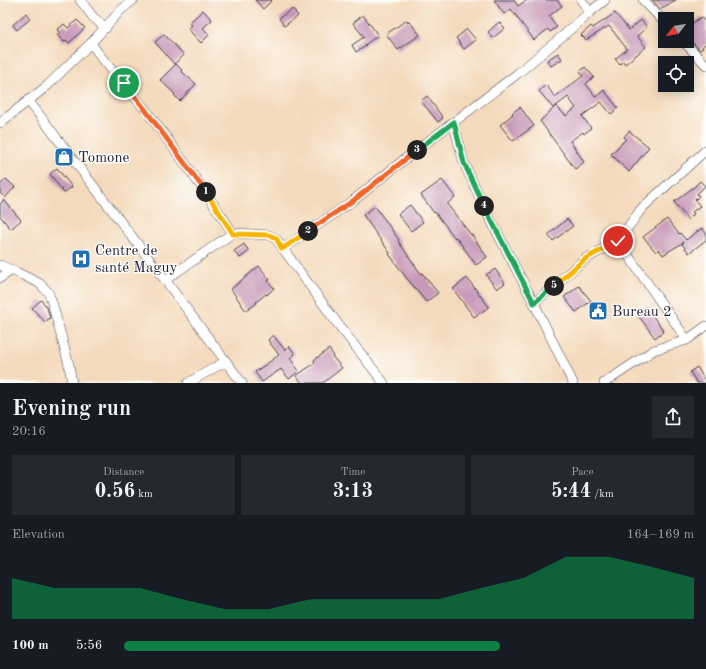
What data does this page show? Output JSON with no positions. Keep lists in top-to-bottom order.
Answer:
{
  "places": {
    "shop": ["Tomone"],
    "hospital": ["Centre de santé Maguy"],
    "public building": ["Bureau 2"]
  },
  "north": "bottom left",
  "page": {
    "pins": [
      "3",
      "1",
      "4",
      "2",
      "5"
    ],
    "heading": ["Evening run", "20:16"],
    "stats": [
      ["Distance", "0.56 km"],
      ["Time", "3:13"],
      ["Pace", "5:44 /km"]
    ],
    "chart": ["Elevation", "164–169 m"],
    "list": [
      {
        "name": "100 m",
        "note": "5:56"
      }
    ]
  }
}
